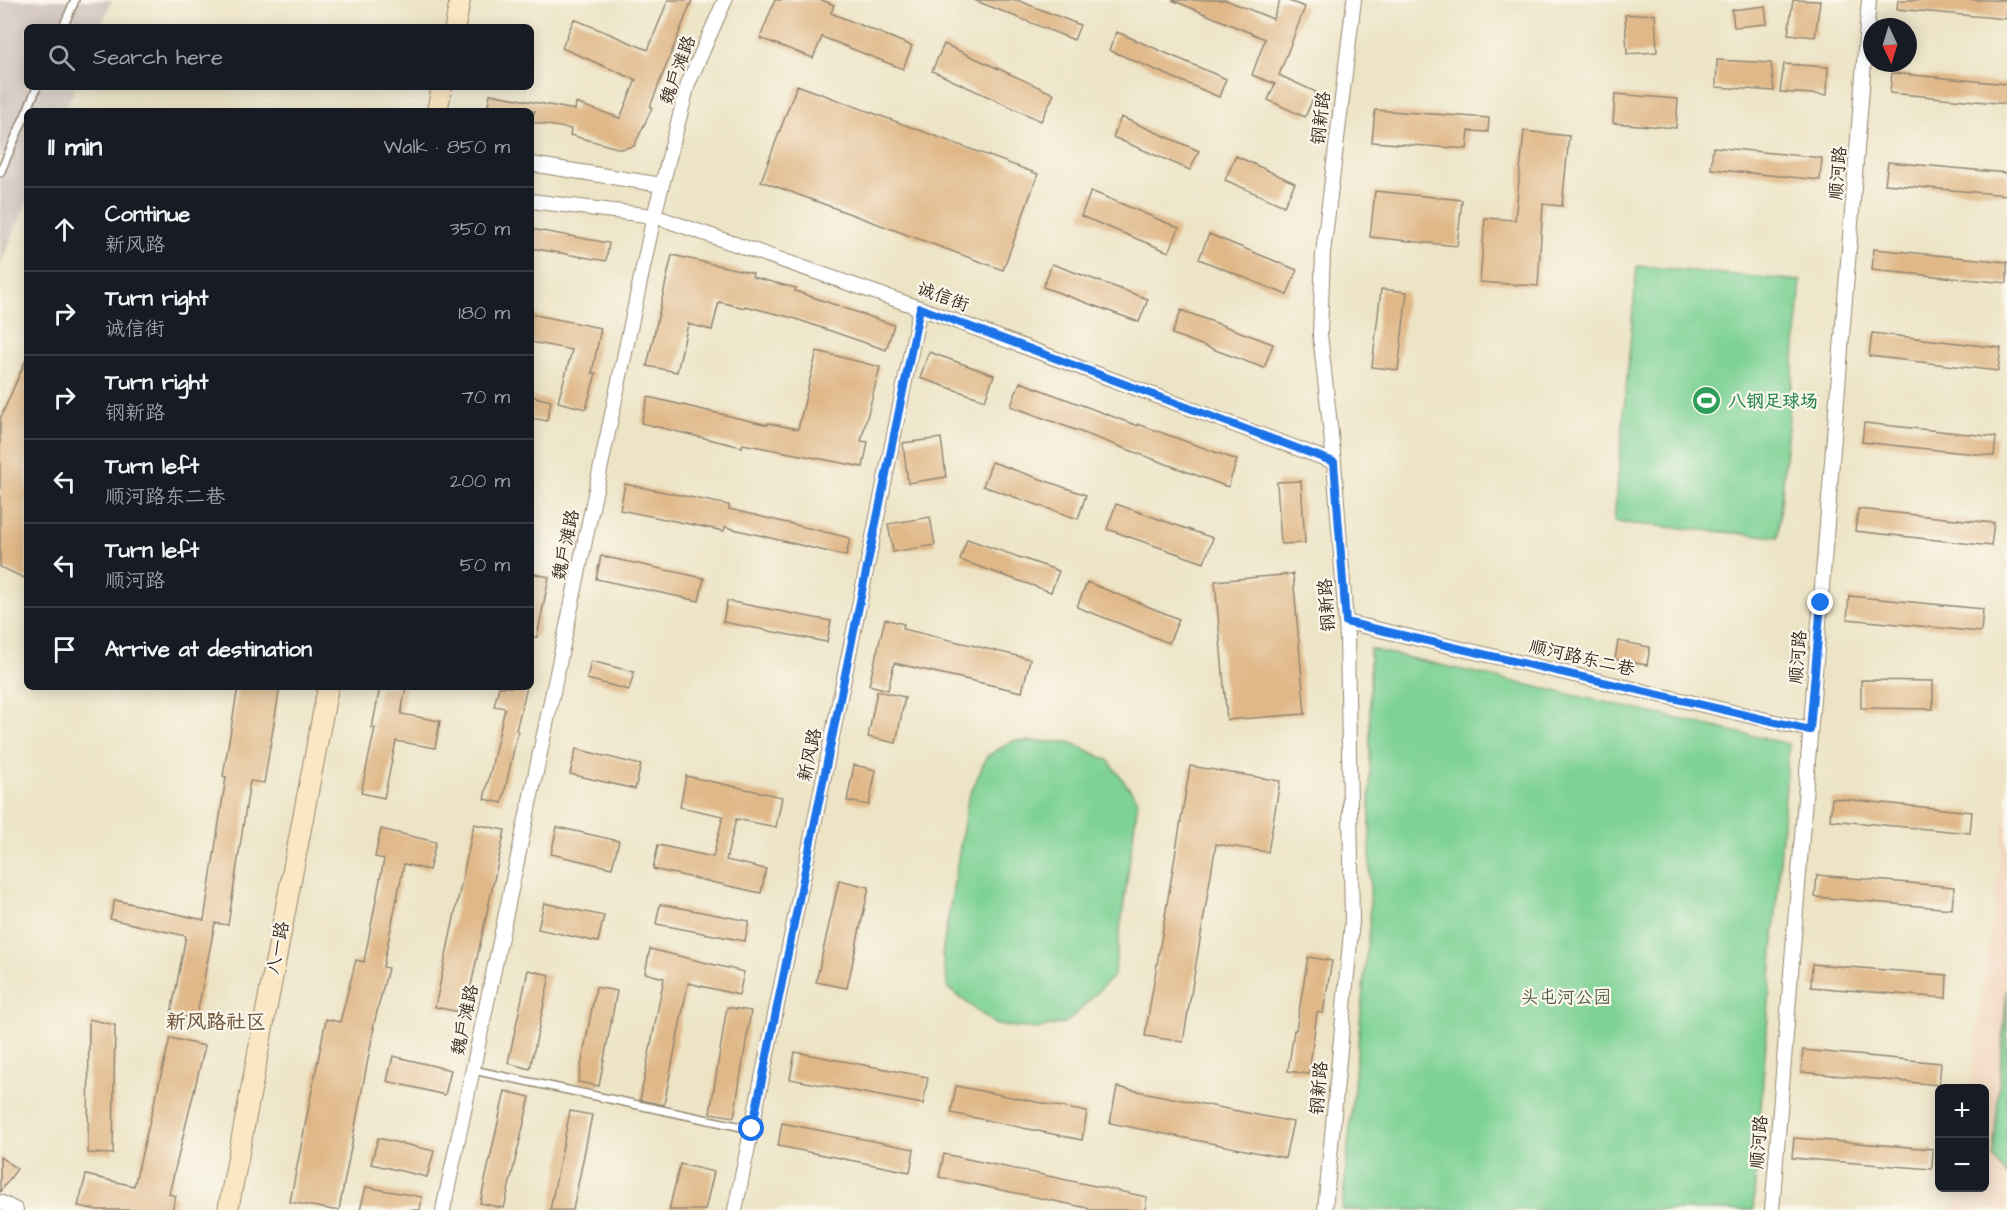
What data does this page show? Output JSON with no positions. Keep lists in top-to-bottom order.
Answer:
{
  "streets": {
    "street": [
      "魏户滩路",
      "钢新路",
      "顺河路",
      "诚信街",
      "顺河路东二巷",
      "新风路",
      "八一路"
    ]
  },
  "crossings": [
    ["魏户滩路", "诚信街"],
    ["钢新路", "诚信街"],
    ["钢新路", "顺河路东二巷"],
    ["顺河路", "顺河路东二巷"],
    ["诚信街", "新风路"]
  ],
  "districts": ["新风路社区"],
  "parks": ["头屯河公园"],
  "places": {
    "sports": ["八钢足球场"]
  },
  "north": "bottom",
  "page": {
    "search": "Search here",
    "heading": ["11 min", "Walk · 850 m"],
    "list": [
      ["Continue", "新风路", "350 m"],
      ["Turn right", "诚信街", "180 m"],
      ["Turn right", "钢新路", "70 m"],
      ["Turn left", "顺河路东二巷", "200 m"],
      ["Turn left", "顺河路", "50 m"],
      "Arrive at destination"
    ],
    "map_buttons": ["+", "−"]
  }
}
